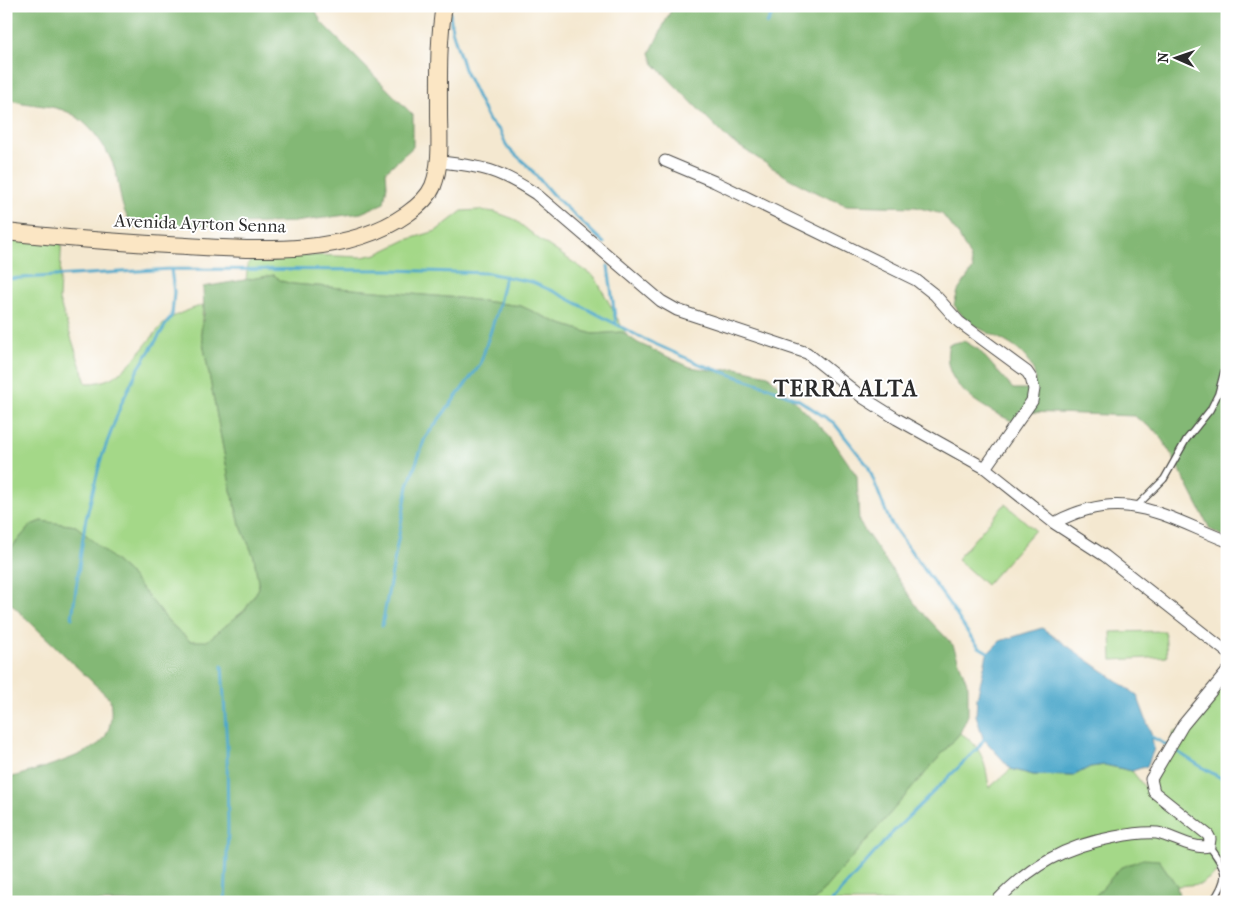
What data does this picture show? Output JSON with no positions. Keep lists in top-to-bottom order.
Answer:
{
  "streets": {
    "street": ["Avenida Ayrton Senna"]
  },
  "districts": ["TERRA ALTA"],
  "north": "left"
}
